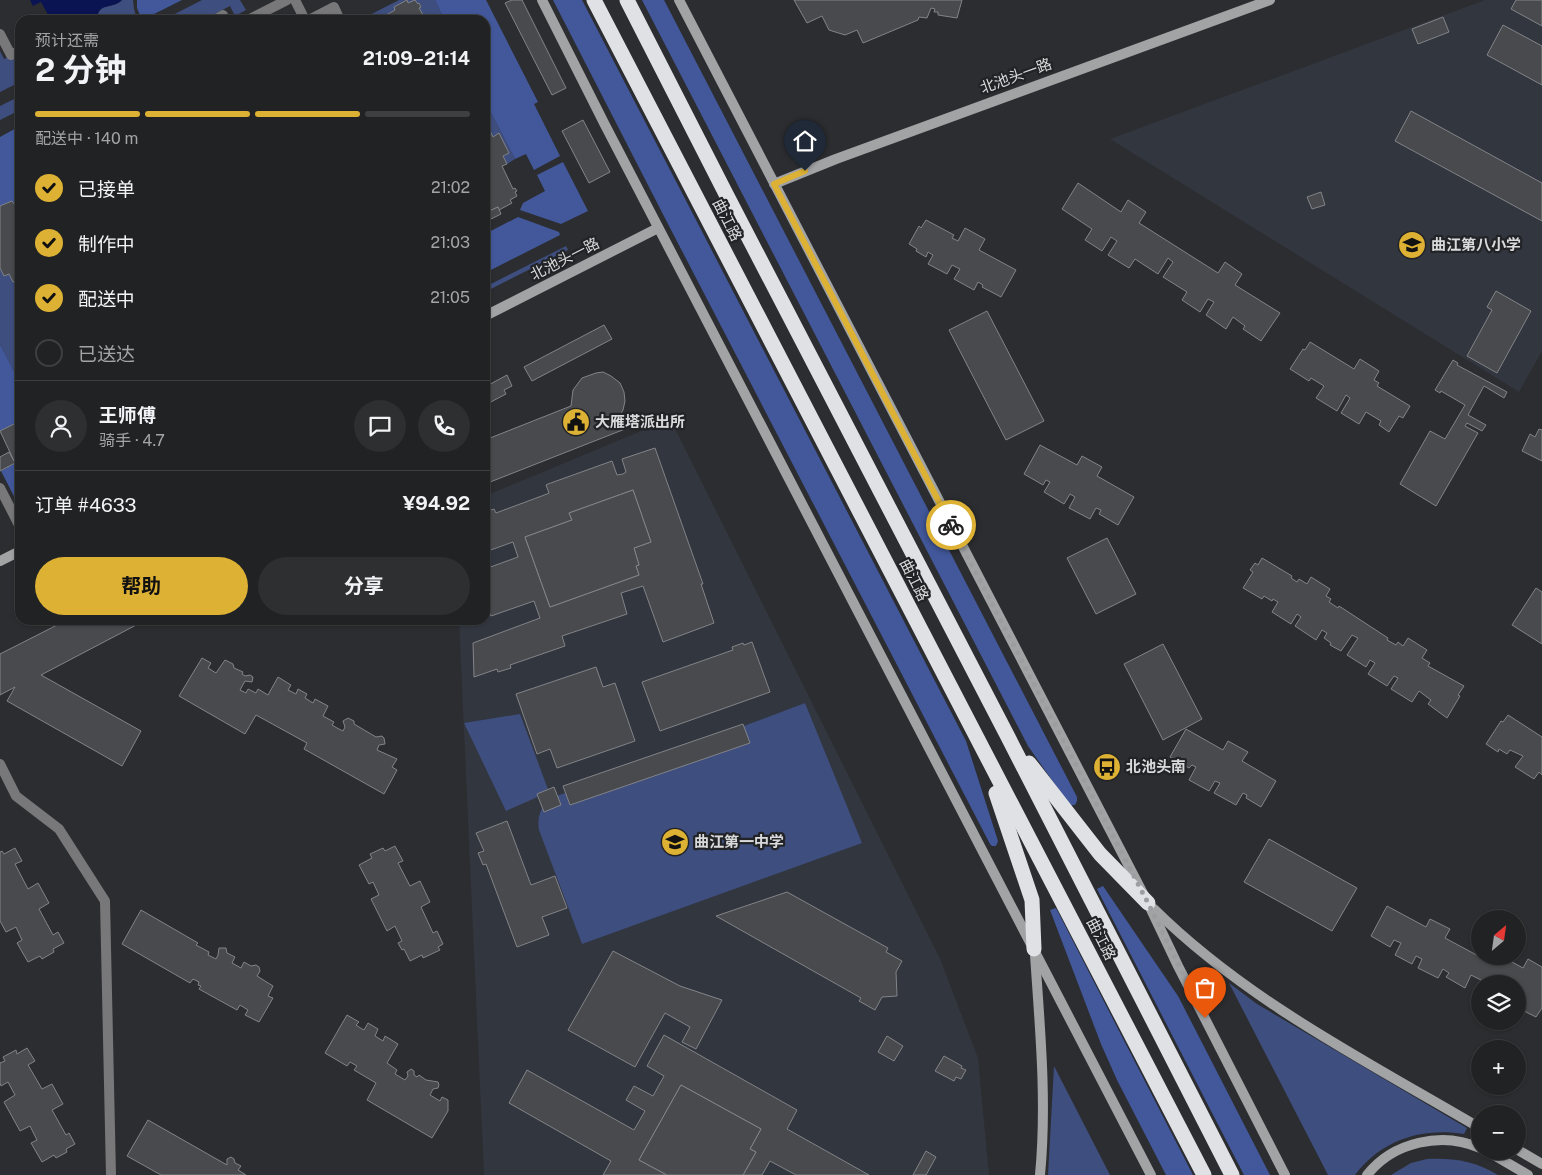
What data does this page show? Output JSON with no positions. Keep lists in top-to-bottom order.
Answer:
{
  "streets": {
    "highway": ["曲江路"],
    "main road": ["北池头一路"]
  },
  "places": {
    "school or university": ["曲江第八小学", "曲江第一中学"],
    "public building": ["大雁塔派出所"],
    "bus stop": ["北池头南"]
  },
  "north": "top right",
  "page": {
    "heading": ["2 分钟", "预计还需", "21:09–21:14"],
    "panel": [
      "王师傅",
      "骑手 · 4.7",
      "订单 #4633",
      "¥94.92"
    ],
    "bar": "配送中 · 140 m",
    "list": [
      ["已接单", "21:02"],
      ["制作中", "21:03"],
      ["配送中", "21:05"],
      "已送达"
    ],
    "buttons": ["帮助", "分享"],
    "map_buttons": ["+", "−"]
  }
}
